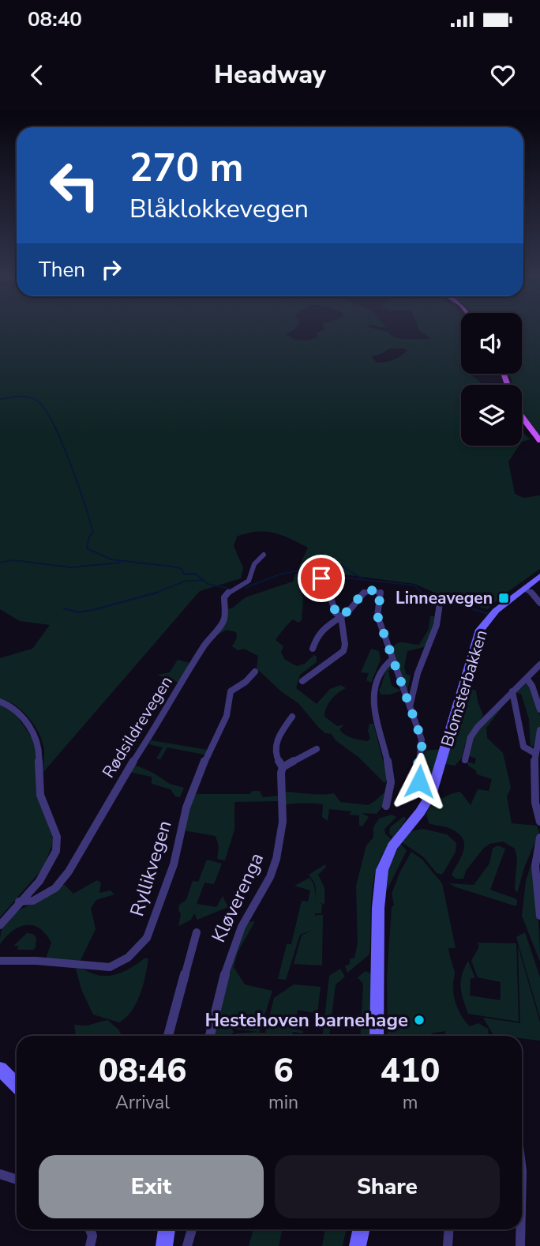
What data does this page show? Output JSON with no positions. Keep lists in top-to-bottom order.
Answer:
{
  "streets": {
    "street": [
      "Blomsterbakken",
      "Rødsildrevegen",
      "Ryllikvegen",
      "Kløverenga"
    ]
  },
  "places": {
    "transit": ["Linneavegen"],
    "other": ["Hestehoven barnehage"]
  },
  "page": {
    "status": "08:40",
    "header": "Headway",
    "turn": ["270 m", "Blåklokkevegen"],
    "then": "Then",
    "eta": [
      "08:46",
      "Arrival",
      "6",
      "min",
      "410",
      "m"
    ],
    "buttons": ["Exit", "Share"]
  }
}
